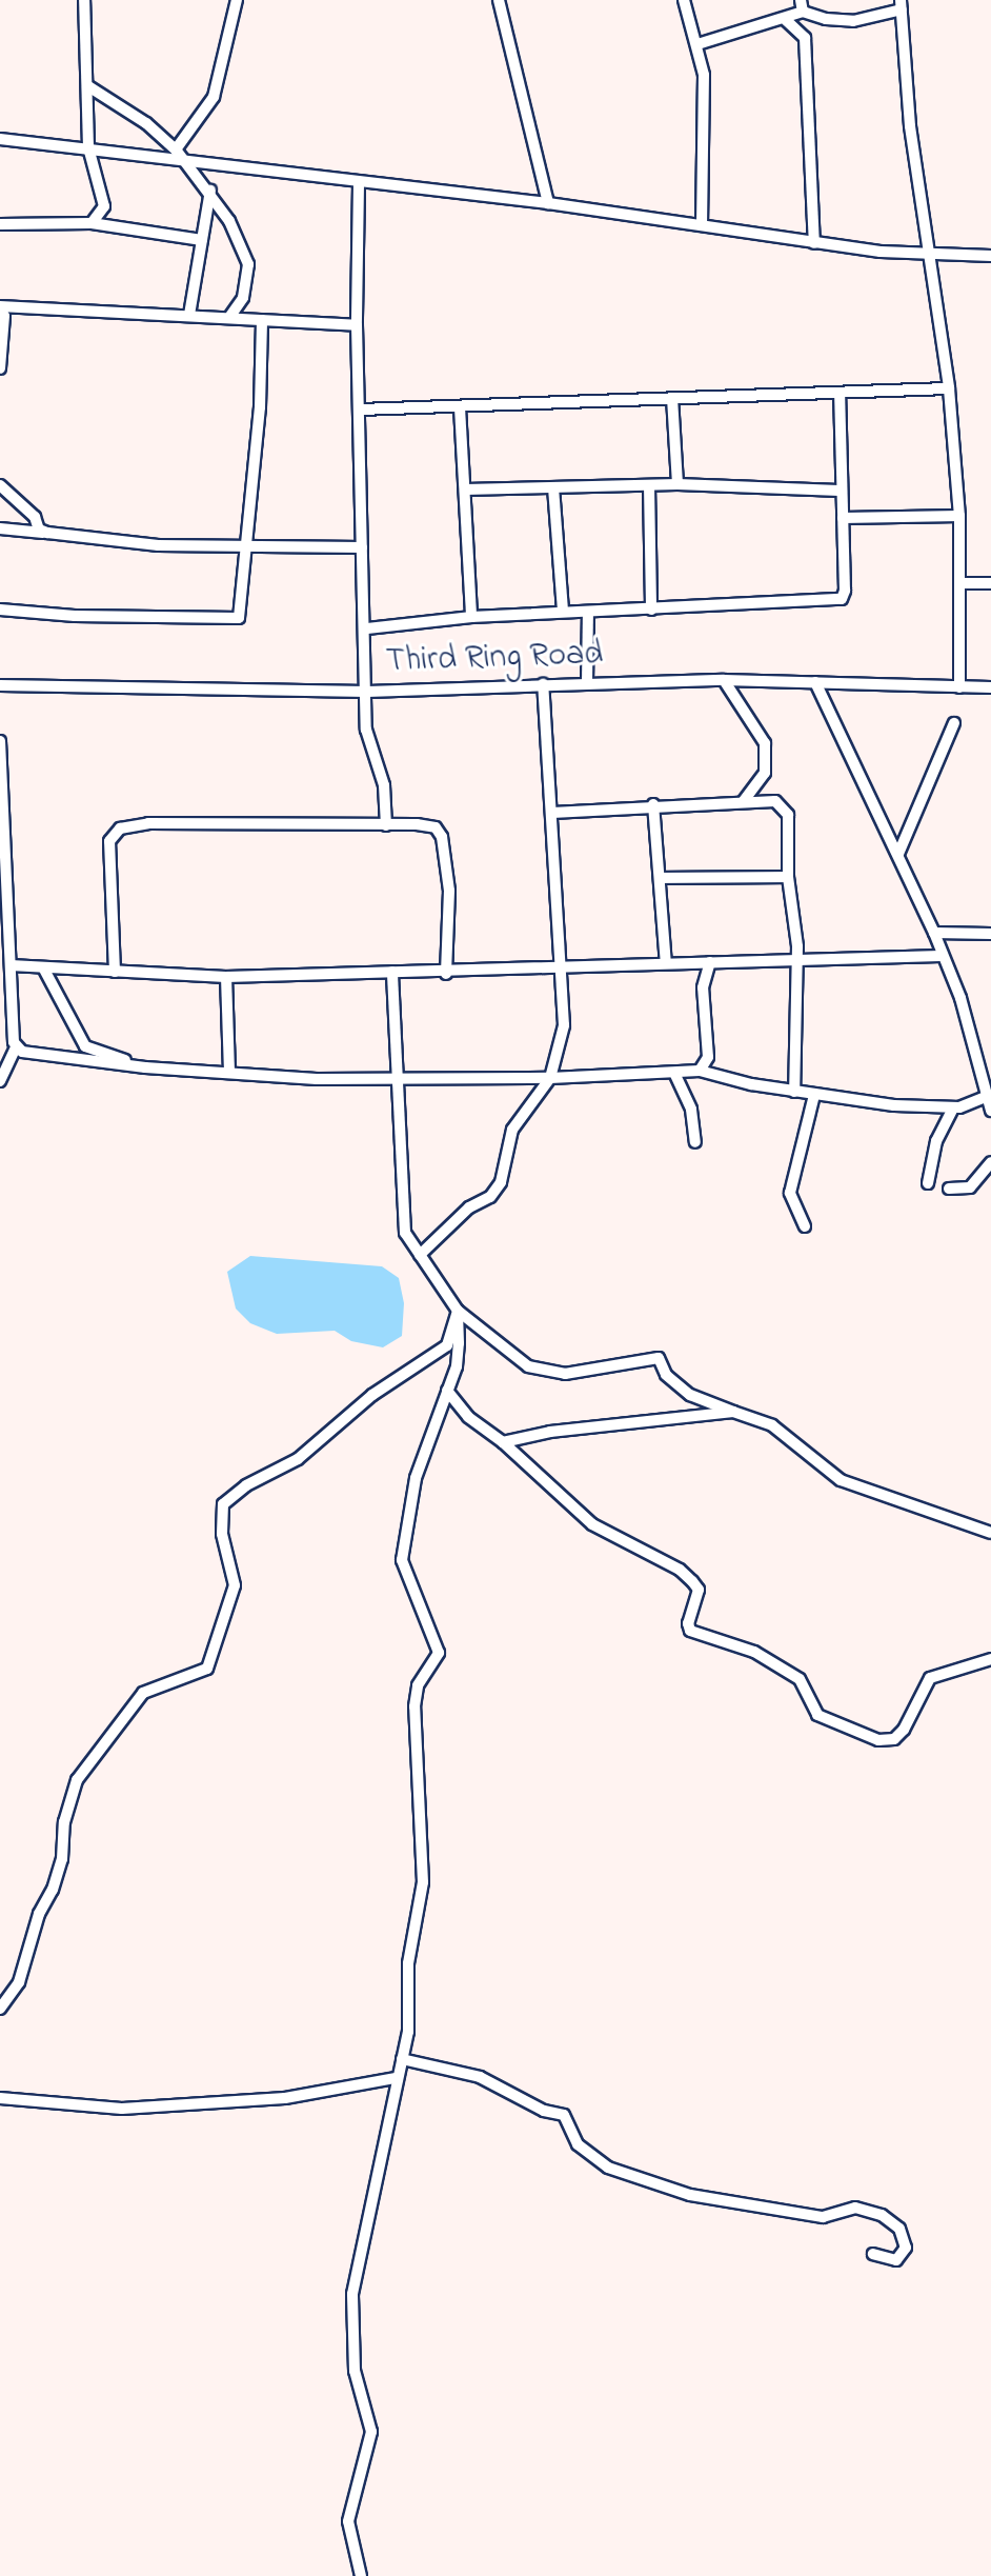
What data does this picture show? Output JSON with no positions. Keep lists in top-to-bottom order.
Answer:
{
  "streets": {
    "street": ["Third Ring Road"]
  }
}
